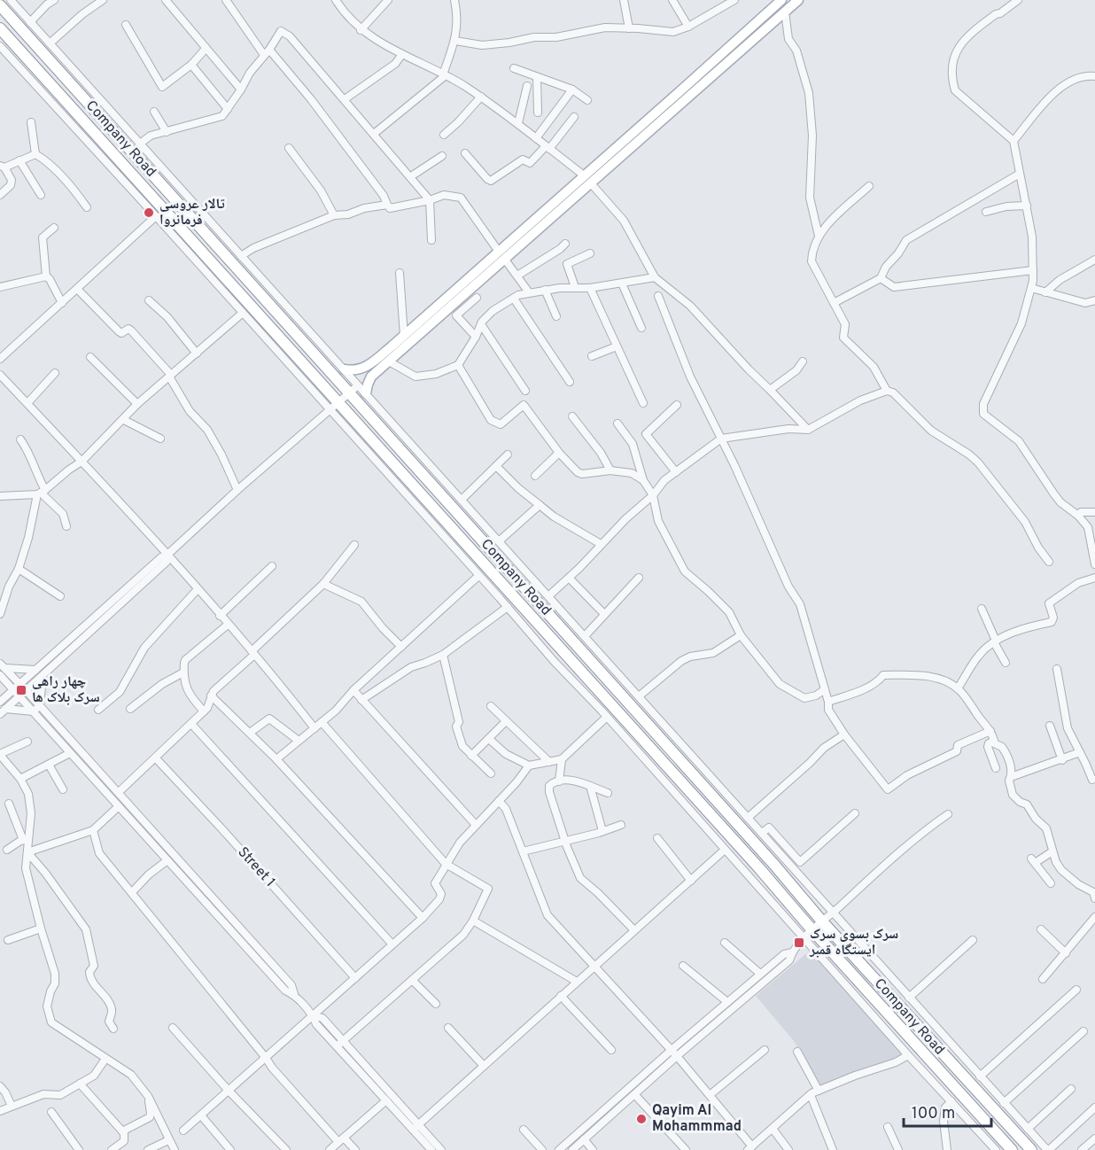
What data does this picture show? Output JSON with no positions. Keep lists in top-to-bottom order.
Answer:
{
  "streets": {
    "highway": ["Company Road"],
    "street": ["Street 1"]
  },
  "places": {
    "other": ["تالار عروسی فرمانروا", "Qayim Al Mohammmad"],
    "transit": ["چهار راهی سرک بلاک ها", "سرک بسوی سرک ایستگاه قمبر"]
  },
  "scale_bar": "100 m"
}
